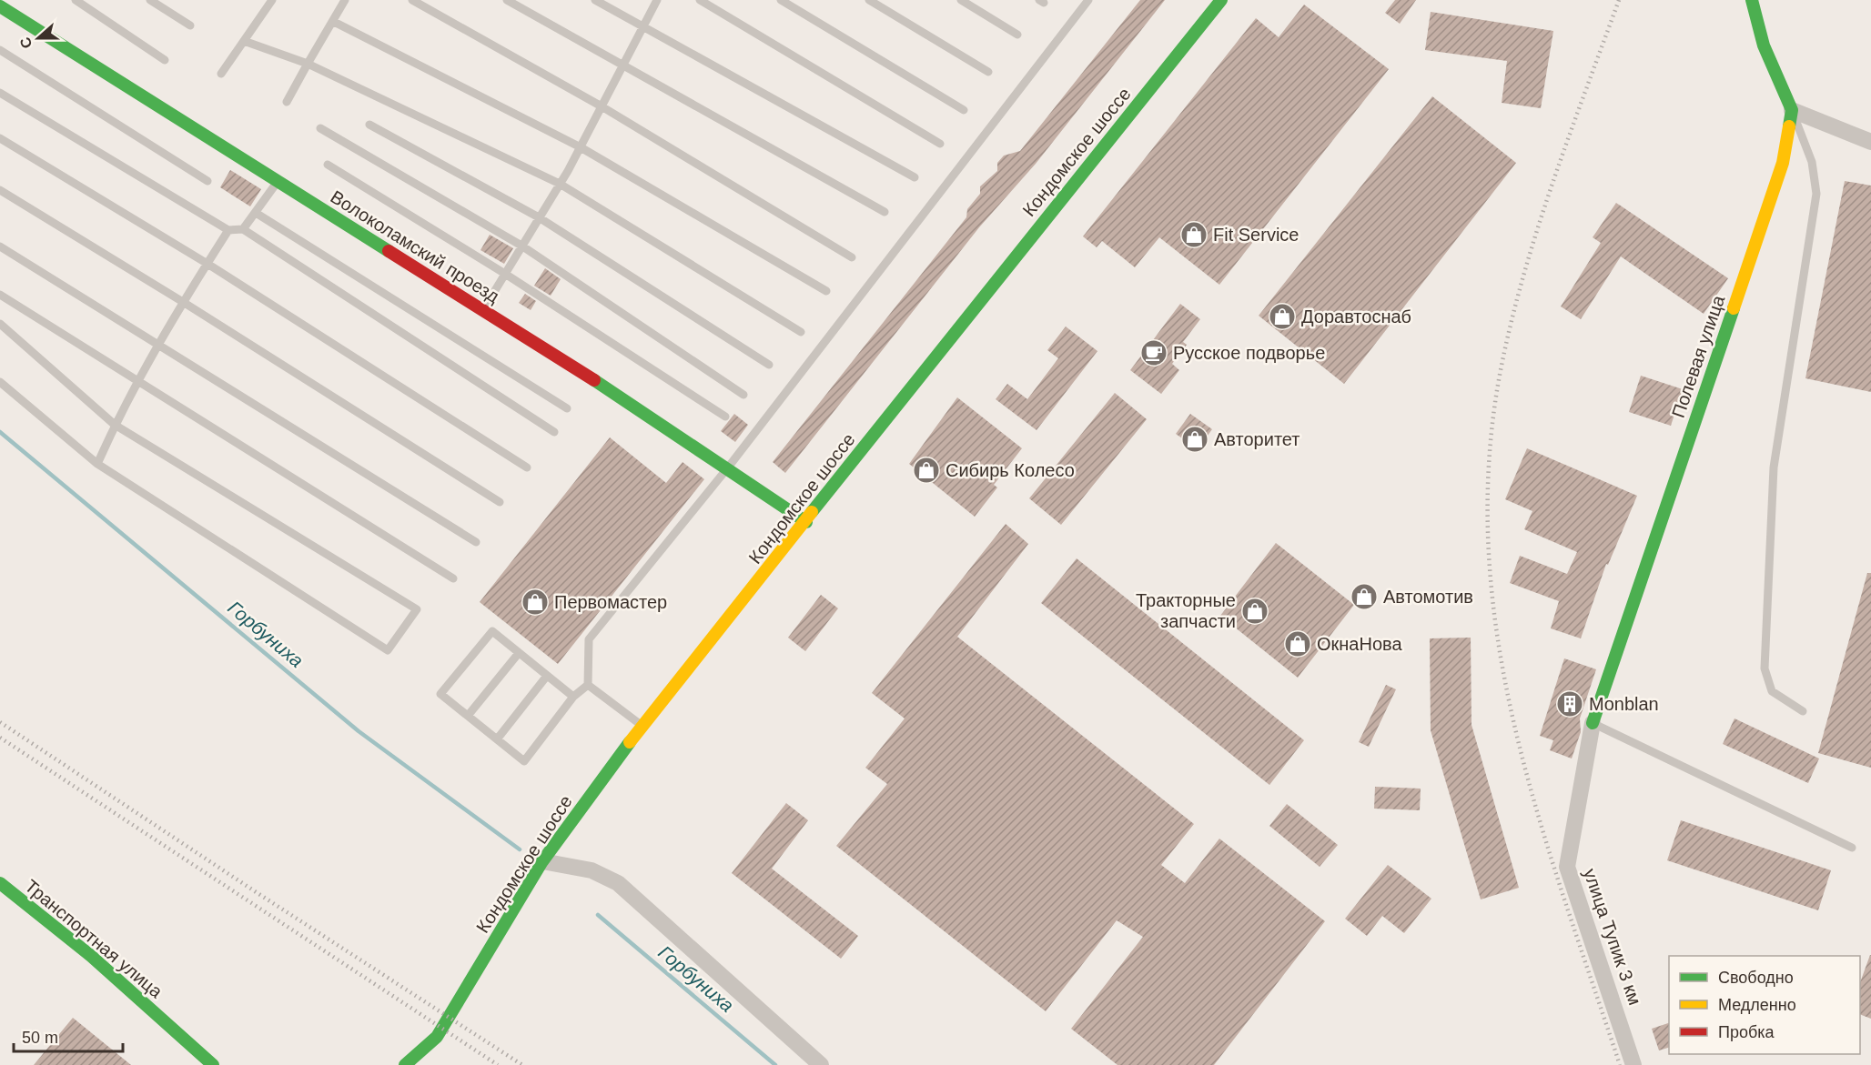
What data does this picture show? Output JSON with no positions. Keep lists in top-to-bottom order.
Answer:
{
  "streets": {
    "street": [
      "Кондомское шоссе",
      "Волоколамский проезд",
      "Полевая улица",
      "улица Тупик 3 км",
      "Транспортная улица"
    ]
  },
  "crossings": [
    ["Кондомское шоссе", "Волоколамский проезд"],
    ["Полевая улица", "улица Тупик 3 км"]
  ],
  "water": ["Горбуниха"],
  "places": {
    "shop": [
      "Fit Service",
      "Доравтоснаб",
      "Авторитет",
      "Сибирь Колесо",
      "Автомотив",
      "Первомастер",
      "Тракторные запчасти",
      "ОкнаНова"
    ],
    "cafe": ["Русское подворье"],
    "building": ["Monblan"]
  },
  "legend": ["Свободно", "Медленно", "Пробка"],
  "scale_bar": "50 m",
  "north": "left"
}
